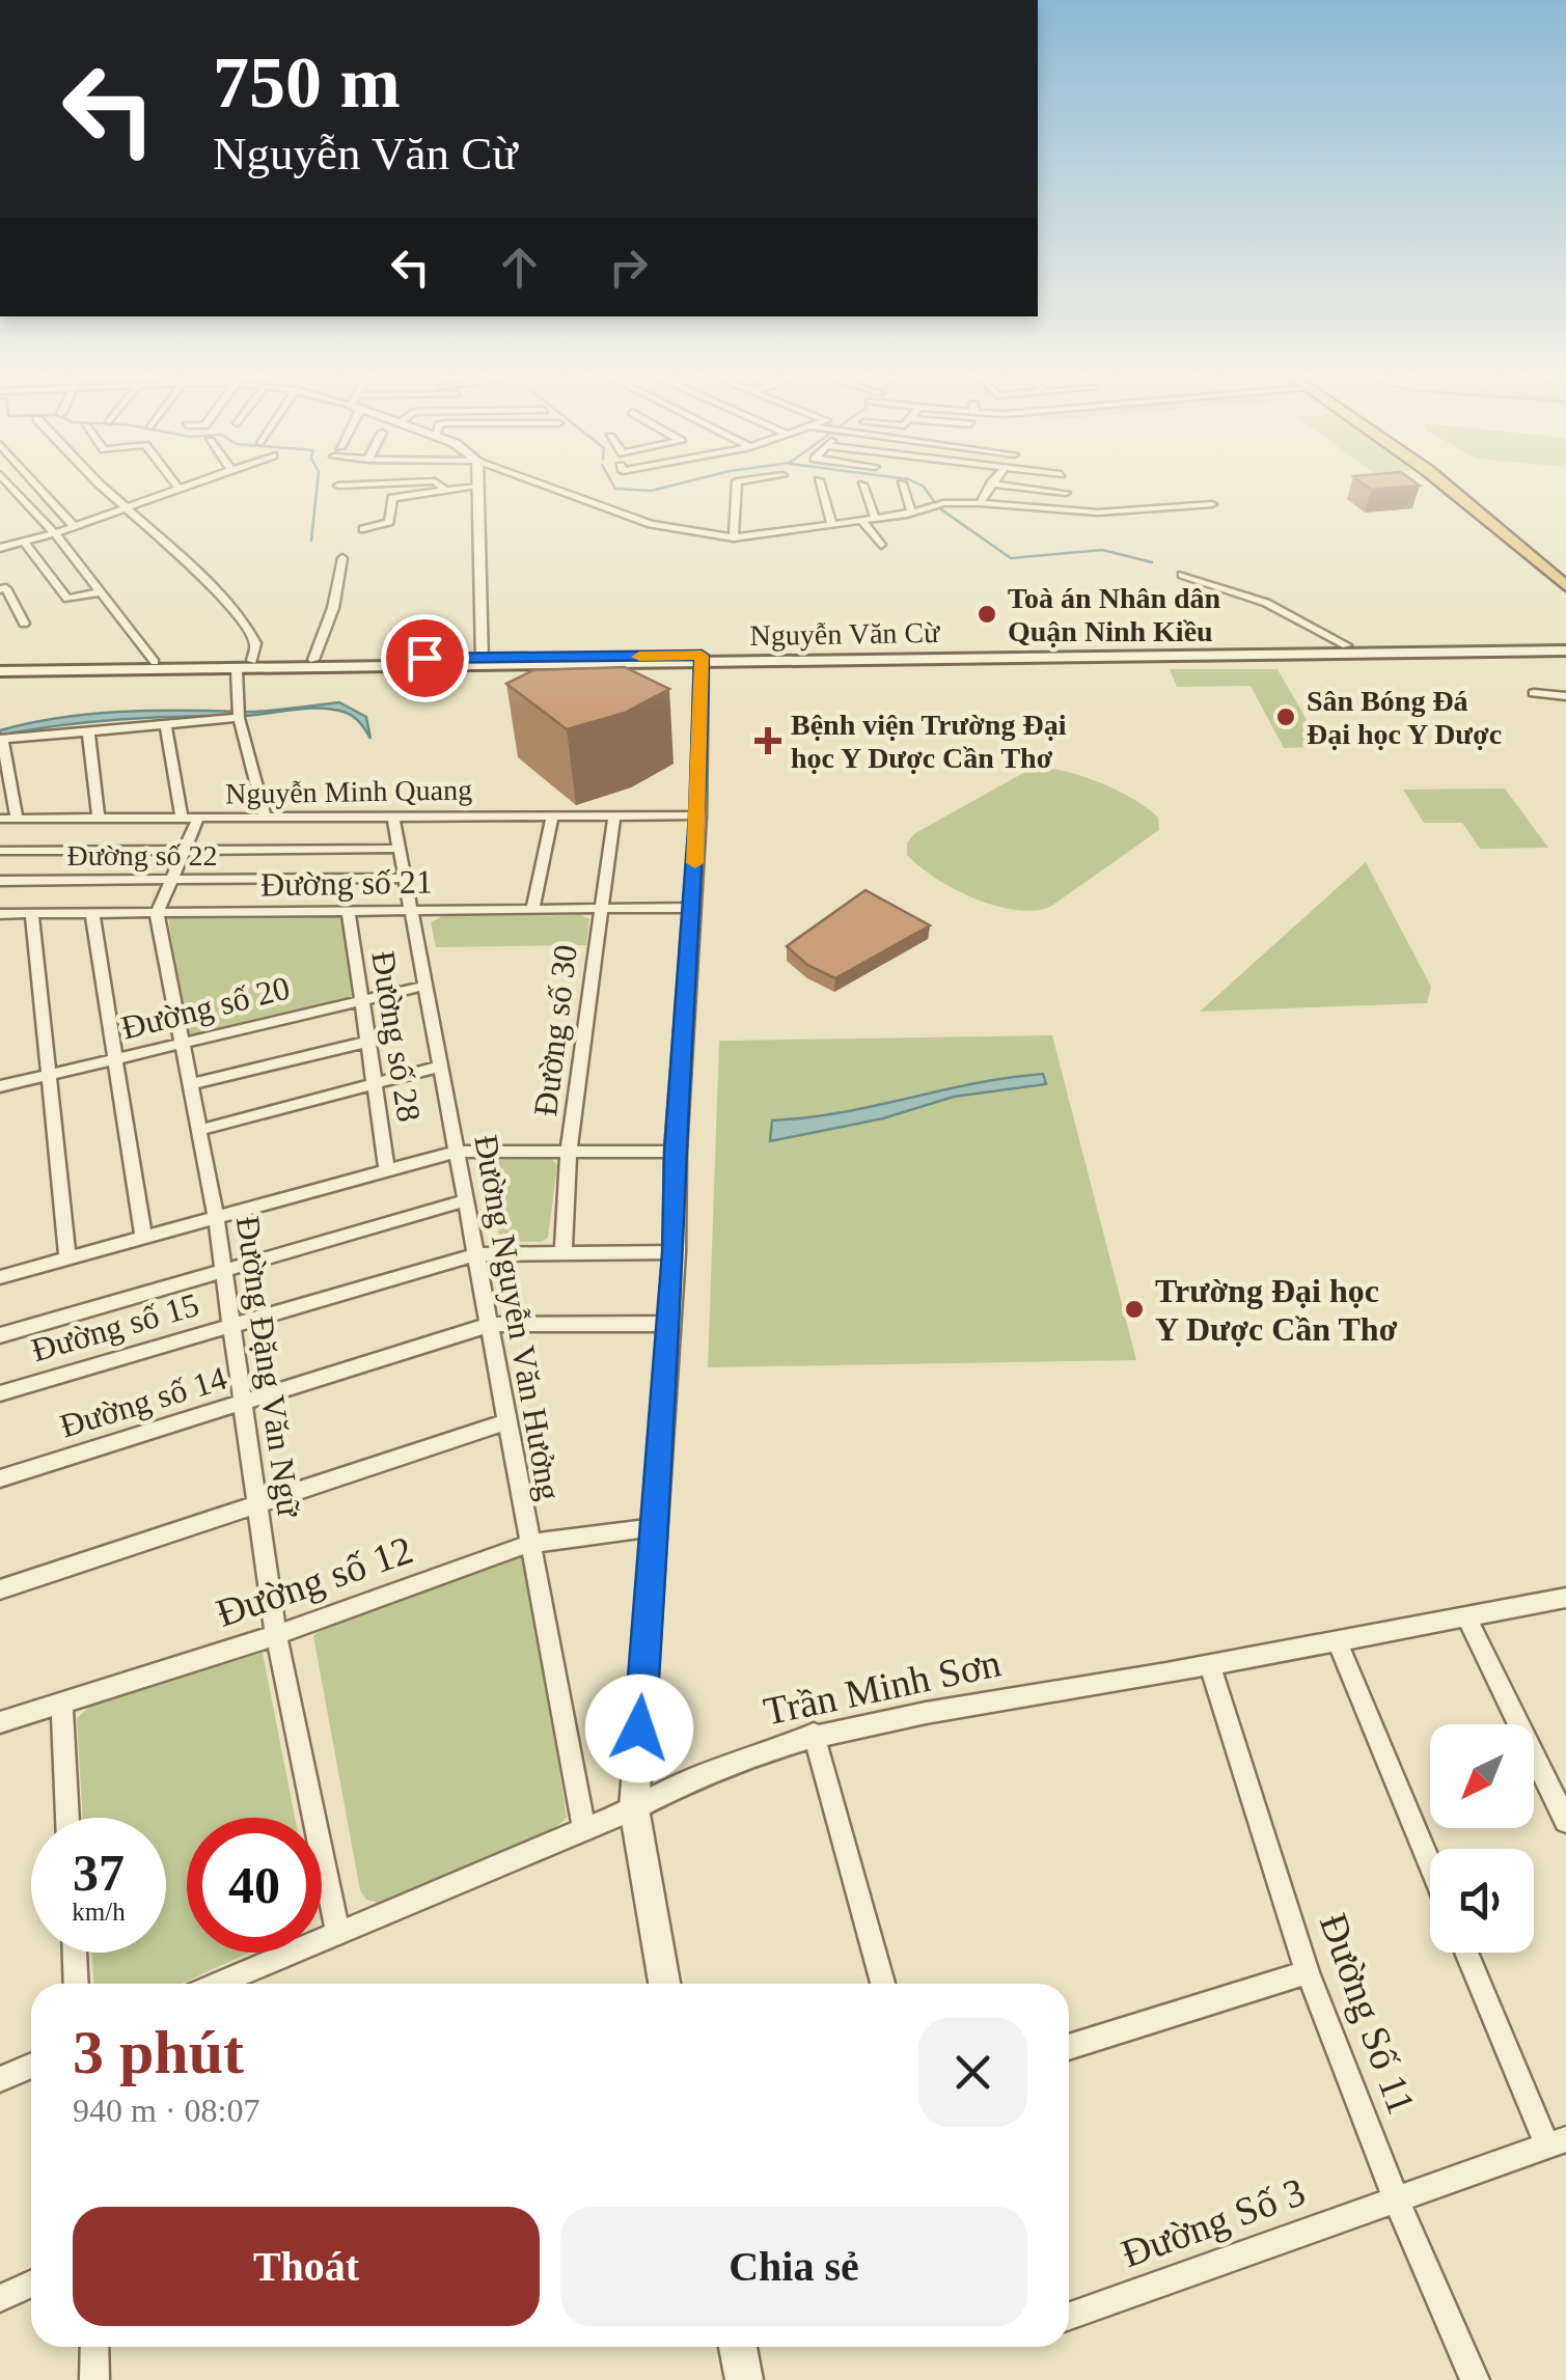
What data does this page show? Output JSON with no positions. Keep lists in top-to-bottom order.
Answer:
{
  "streets": {
    "main road": ["Nguyễn Văn Cừ"],
    "street": [
      "Nguyễn Minh Quang",
      "Đường số 22",
      "Đường số 21",
      "Đường số 20",
      "Đường số 30",
      "Đường số 28",
      "Đường Nguyễn Văn Hưởng",
      "Đường số 15",
      "Đường Đặng Văn Ngữ",
      "Đường số 14",
      "Đường số 12",
      "Trần Minh Sơn",
      "Đường Số 11",
      "Đường Số 3"
    ]
  },
  "crossings": [
    ["Nguyễn Minh Quang", "Đường số 30"],
    ["Nguyễn Minh Quang", "Đường Nguyễn Văn Hưởng"],
    ["Đường số 22", "Đường Nguyễn Văn Hưởng"],
    ["Đường số 21", "Đường số 30"],
    ["Đường số 21", "Đường số 28"],
    ["Đường số 21", "Đường Nguyễn Văn Hưởng"],
    ["Đường số 21", "Đường Đặng Văn Ngữ"],
    ["Đường số 20", "Đường số 28"],
    ["Đường số 20", "Đường Nguyễn Văn Hưởng"],
    ["Đường số 20", "Đường Đặng Văn Ngữ"],
    ["Đường số 30", "Đường số 15"],
    ["Đường Nguyễn Văn Hưởng", "Đường số 15"],
    ["Đường Nguyễn Văn Hưởng", "Đường số 14"],
    ["Đường Nguyễn Văn Hưởng", "Đường số 12"],
    ["Đường Nguyễn Văn Hưởng", "Trần Minh Sơn"],
    ["Đường số 15", "Đường Đặng Văn Ngữ"],
    ["Đường Đặng Văn Ngữ", "Đường số 14"],
    ["Đường Đặng Văn Ngữ", "Đường số 12"],
    ["Đường Đặng Văn Ngữ", "Trần Minh Sơn"],
    ["Trần Minh Sơn", "Đường Số 11"],
    ["Đường Số 11", "Đường Số 3"]
  ],
  "places": {
    "other": ["Toà án Nhân dân Quận Ninh Kiều", "Sân Bóng Đá Đại học Y Dược", "Trường Đại học Y Dược Cần Thơ"],
    "health": ["Bệnh viện Trường Đại học Y Dược Cần Thơ"]
  },
  "north": "bottom left",
  "page": {
    "turn": ["750 m", "Nguyễn Văn Cừ"],
    "speed": "37 km/h",
    "limit": "40",
    "heading": ["3 phút", "940 m · 08:07"],
    "buttons": ["Thoát", "Chia sẻ"]
  }
}
